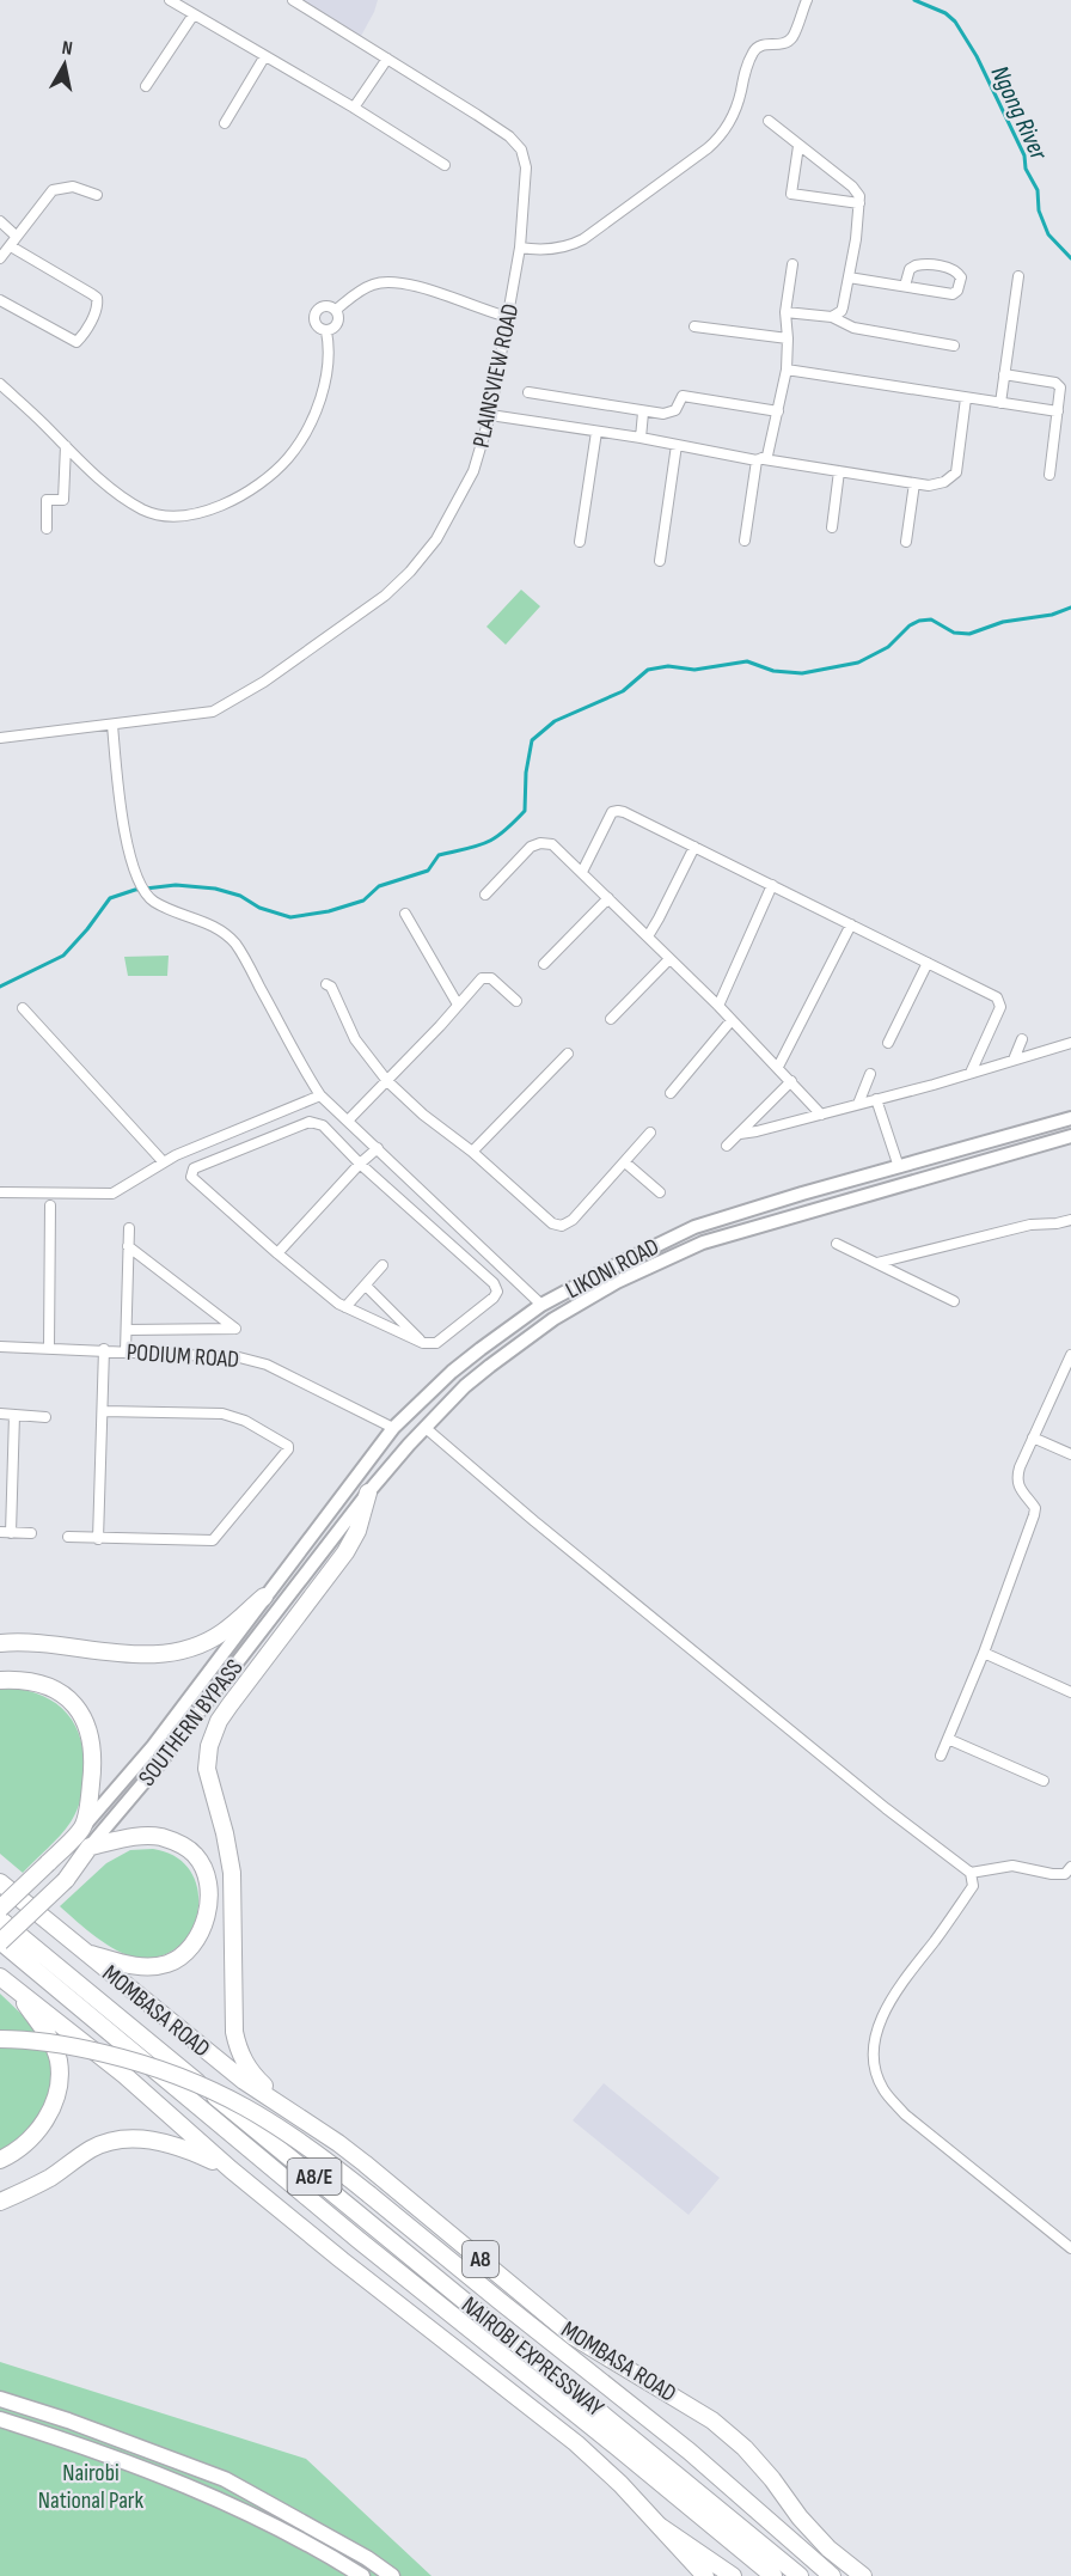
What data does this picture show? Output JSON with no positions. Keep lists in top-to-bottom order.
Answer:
{
  "streets": {
    "highway": [
      "SOUTHERN BYPASS",
      "MOMBASA ROAD",
      "A8/E",
      "A8",
      "NAIROBI EXPRESSWAY"
    ],
    "main road": ["LIKONI ROAD"],
    "street": ["PLAINSVIEW ROAD", "PODIUM ROAD"]
  },
  "crossings": [
    ["LIKONI ROAD", "PODIUM ROAD"],
    ["LIKONI ROAD", "SOUTHERN BYPASS"],
    ["SOUTHERN BYPASS", "NAIROBI EXPRESSWAY"],
    ["MOMBASA ROAD", "A8"]
  ],
  "water": ["Ngong River"],
  "parks": ["Nairobi National Park"],
  "north": "top"
}
